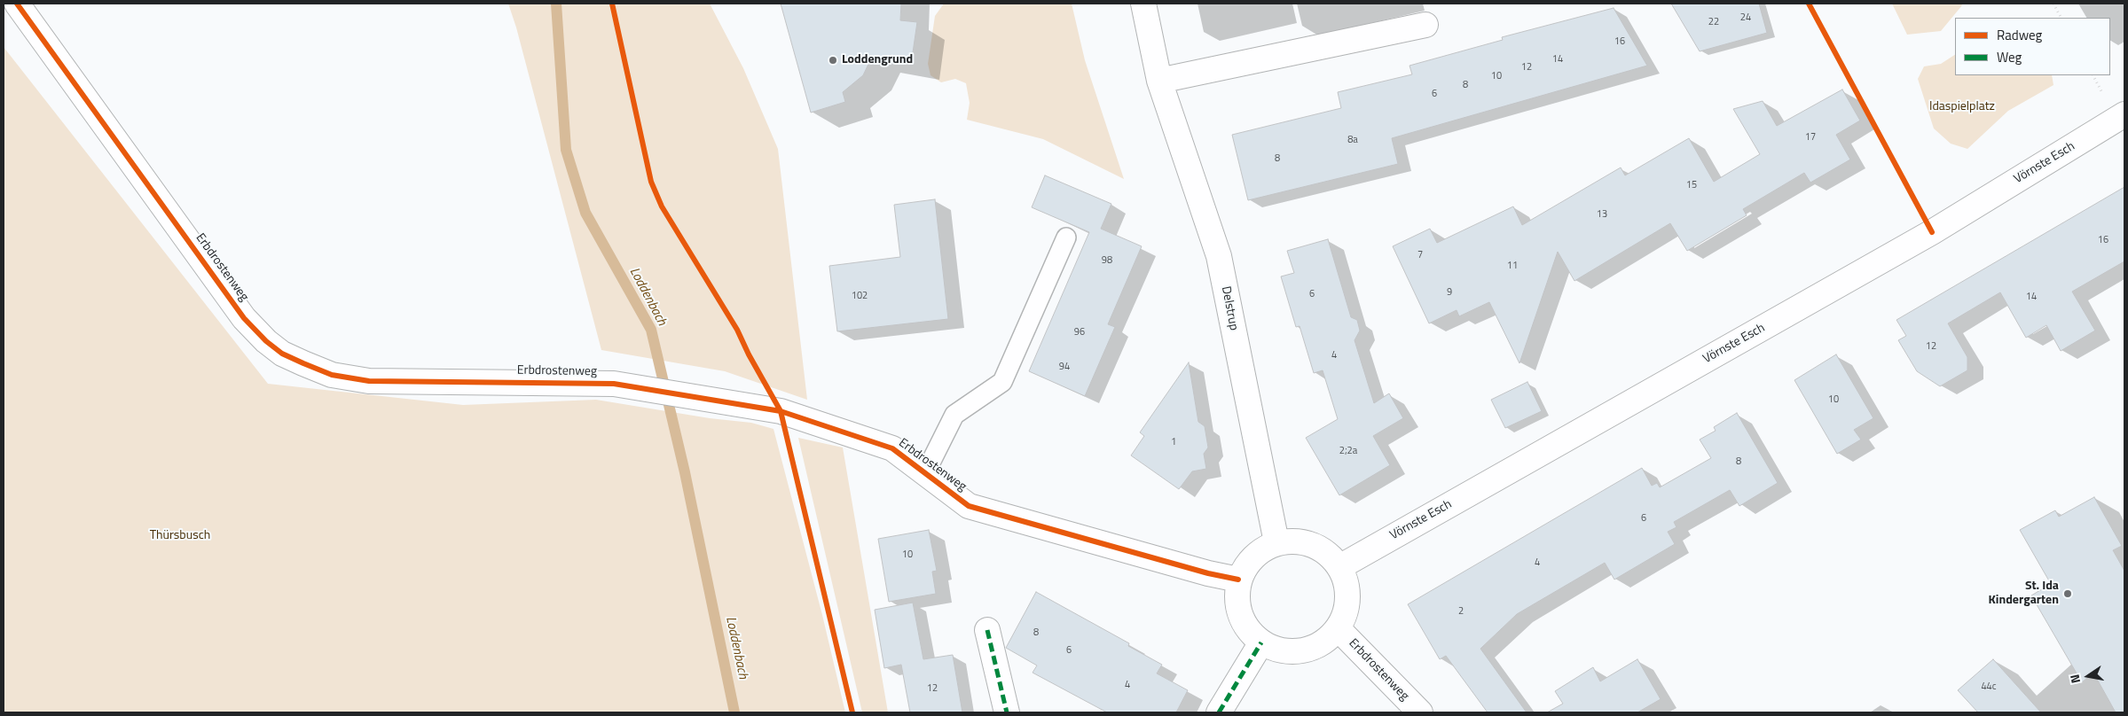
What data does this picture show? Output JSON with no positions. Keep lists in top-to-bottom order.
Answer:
{
  "streets": {
    "street": ["Vörnste Esch", "Erbdrostenweg", "Delstrup"]
  },
  "crossings": [
    ["Vörnste Esch", "Erbdrostenweg"],
    ["Vörnste Esch", "Delstrup"],
    ["Erbdrostenweg", "Delstrup"]
  ],
  "water": ["Loddenbach"],
  "parks": ["Idaspielplatz", "Thürsbusch"],
  "places": ["Loddengrund", "St. Ida Kindergarten"],
  "house_numbers": [
    "24",
    "22",
    "16",
    "14",
    "12",
    "10",
    "8",
    "6",
    "17",
    "8a",
    "8",
    "15",
    "13",
    "16",
    "7",
    "98",
    "11",
    "9",
    "6",
    "102",
    "14",
    "96",
    "12",
    "4",
    "94",
    "10",
    "1",
    "2;2a",
    "8",
    "6",
    "10",
    "4",
    "2",
    "8",
    "6",
    "4",
    "44c",
    "12"
  ],
  "legend": ["Radweg", "Weg"],
  "north": "left"
}
